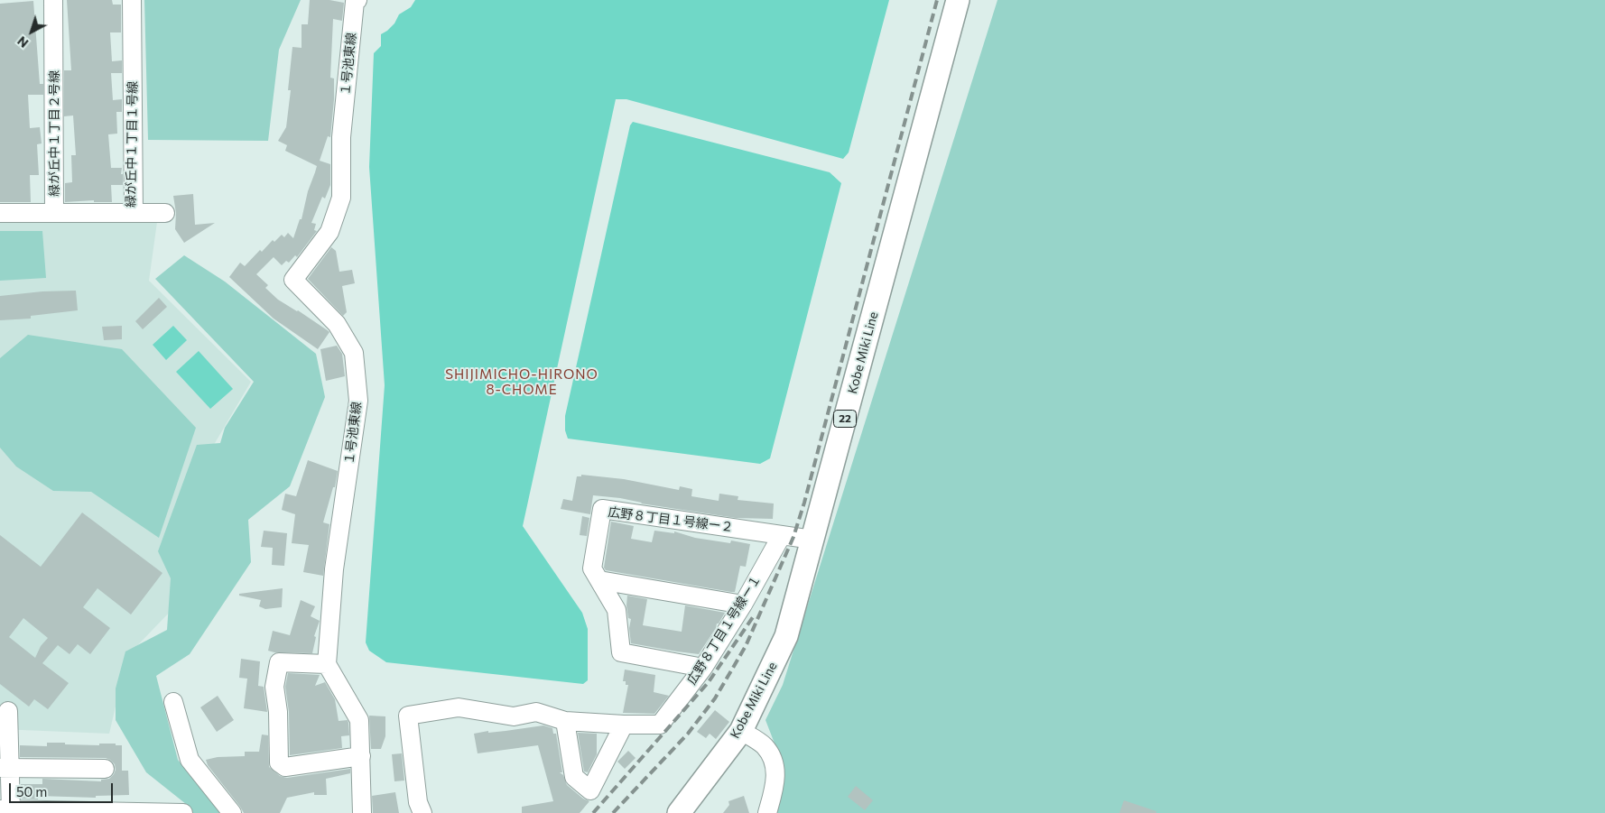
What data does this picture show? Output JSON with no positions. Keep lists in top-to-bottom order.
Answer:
{
  "streets": {
    "main road": ["Kobe Miki Line", "22"],
    "street": [
      "１号池東線",
      "緑が丘中１丁目２号線",
      "緑が丘中１丁目１号線",
      "広野８丁目１号線ー２",
      "広野８丁目１号線ー１"
    ]
  },
  "crossings": [
    ["緑が丘中１丁目２号線", "緑が丘中１丁目１号線"],
    ["広野８丁目１号線ー２", "広野８丁目１号線ー１"]
  ],
  "districts": ["SHIJIMICHO-HIRONO 8-CHOME"],
  "scale_bar": "50 m",
  "north": "bottom left"
}
